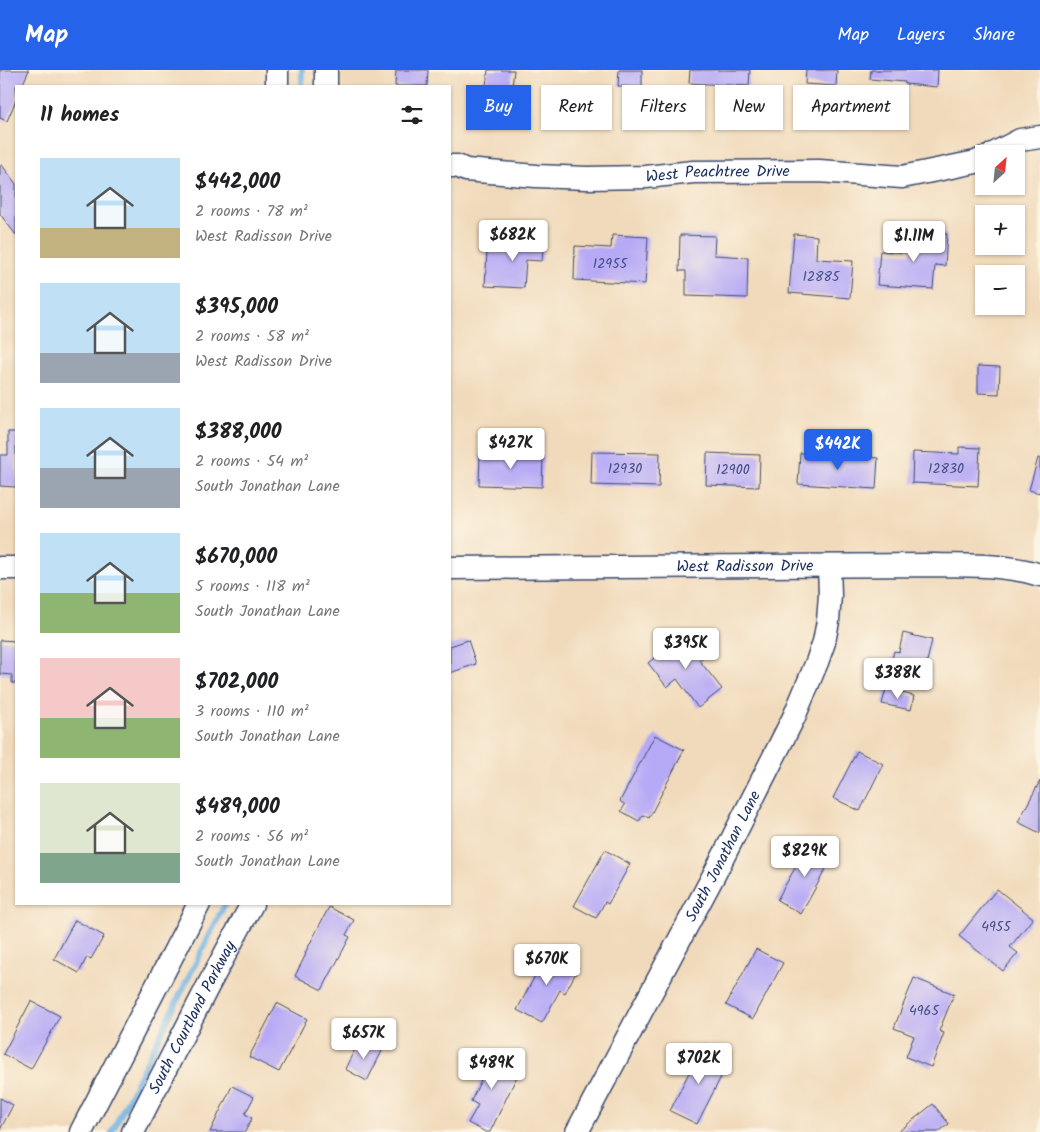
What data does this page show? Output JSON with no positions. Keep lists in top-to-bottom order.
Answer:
{
  "streets": {
    "street": [
      "West Peachtree Drive",
      "West Radisson Drive",
      "South Jonathan Lane",
      "South Courtland Parkway"
    ]
  },
  "crossings": [
    ["West Radisson Drive", "South Jonathan Lane"]
  ],
  "house_numbers": [
    "12955",
    "12885",
    "12930",
    "12830",
    "12900",
    "4955",
    "4965"
  ],
  "north": "top right",
  "page": {
    "header": "Map",
    "nav": ["Map", "Layers", "Share"],
    "chip": [
      "Buy",
      "Rent",
      "Filters",
      "New",
      "Apartment"
    ],
    "heading": "11 homes",
    "map_buttons": ["+", "−"],
    "list": [
      {
        "name": "$442,000",
        "note": "2 rooms · 78 m² · West Radisson Drive"
      },
      {
        "name": "$395,000",
        "note": "2 rooms · 58 m² · West Radisson Drive"
      },
      {
        "name": "$388,000",
        "note": "2 rooms · 54 m² · South Jonathan Lane"
      },
      {
        "name": "$670,000",
        "note": "5 rooms · 118 m² · South Jonathan Lane"
      },
      {
        "name": "$702,000",
        "note": "3 rooms · 110 m² · South Jonathan Lane"
      },
      {
        "name": "$489,000",
        "note": "2 rooms · 56 m² · South Jonathan Lane"
      }
    ],
    "price": [
      "$682K",
      "$1.11M",
      "$427K",
      "$442K",
      "$395K",
      "$388K",
      "$829K",
      "$670K",
      "$657K",
      "$702K",
      "$489K"
    ]
  }
}
